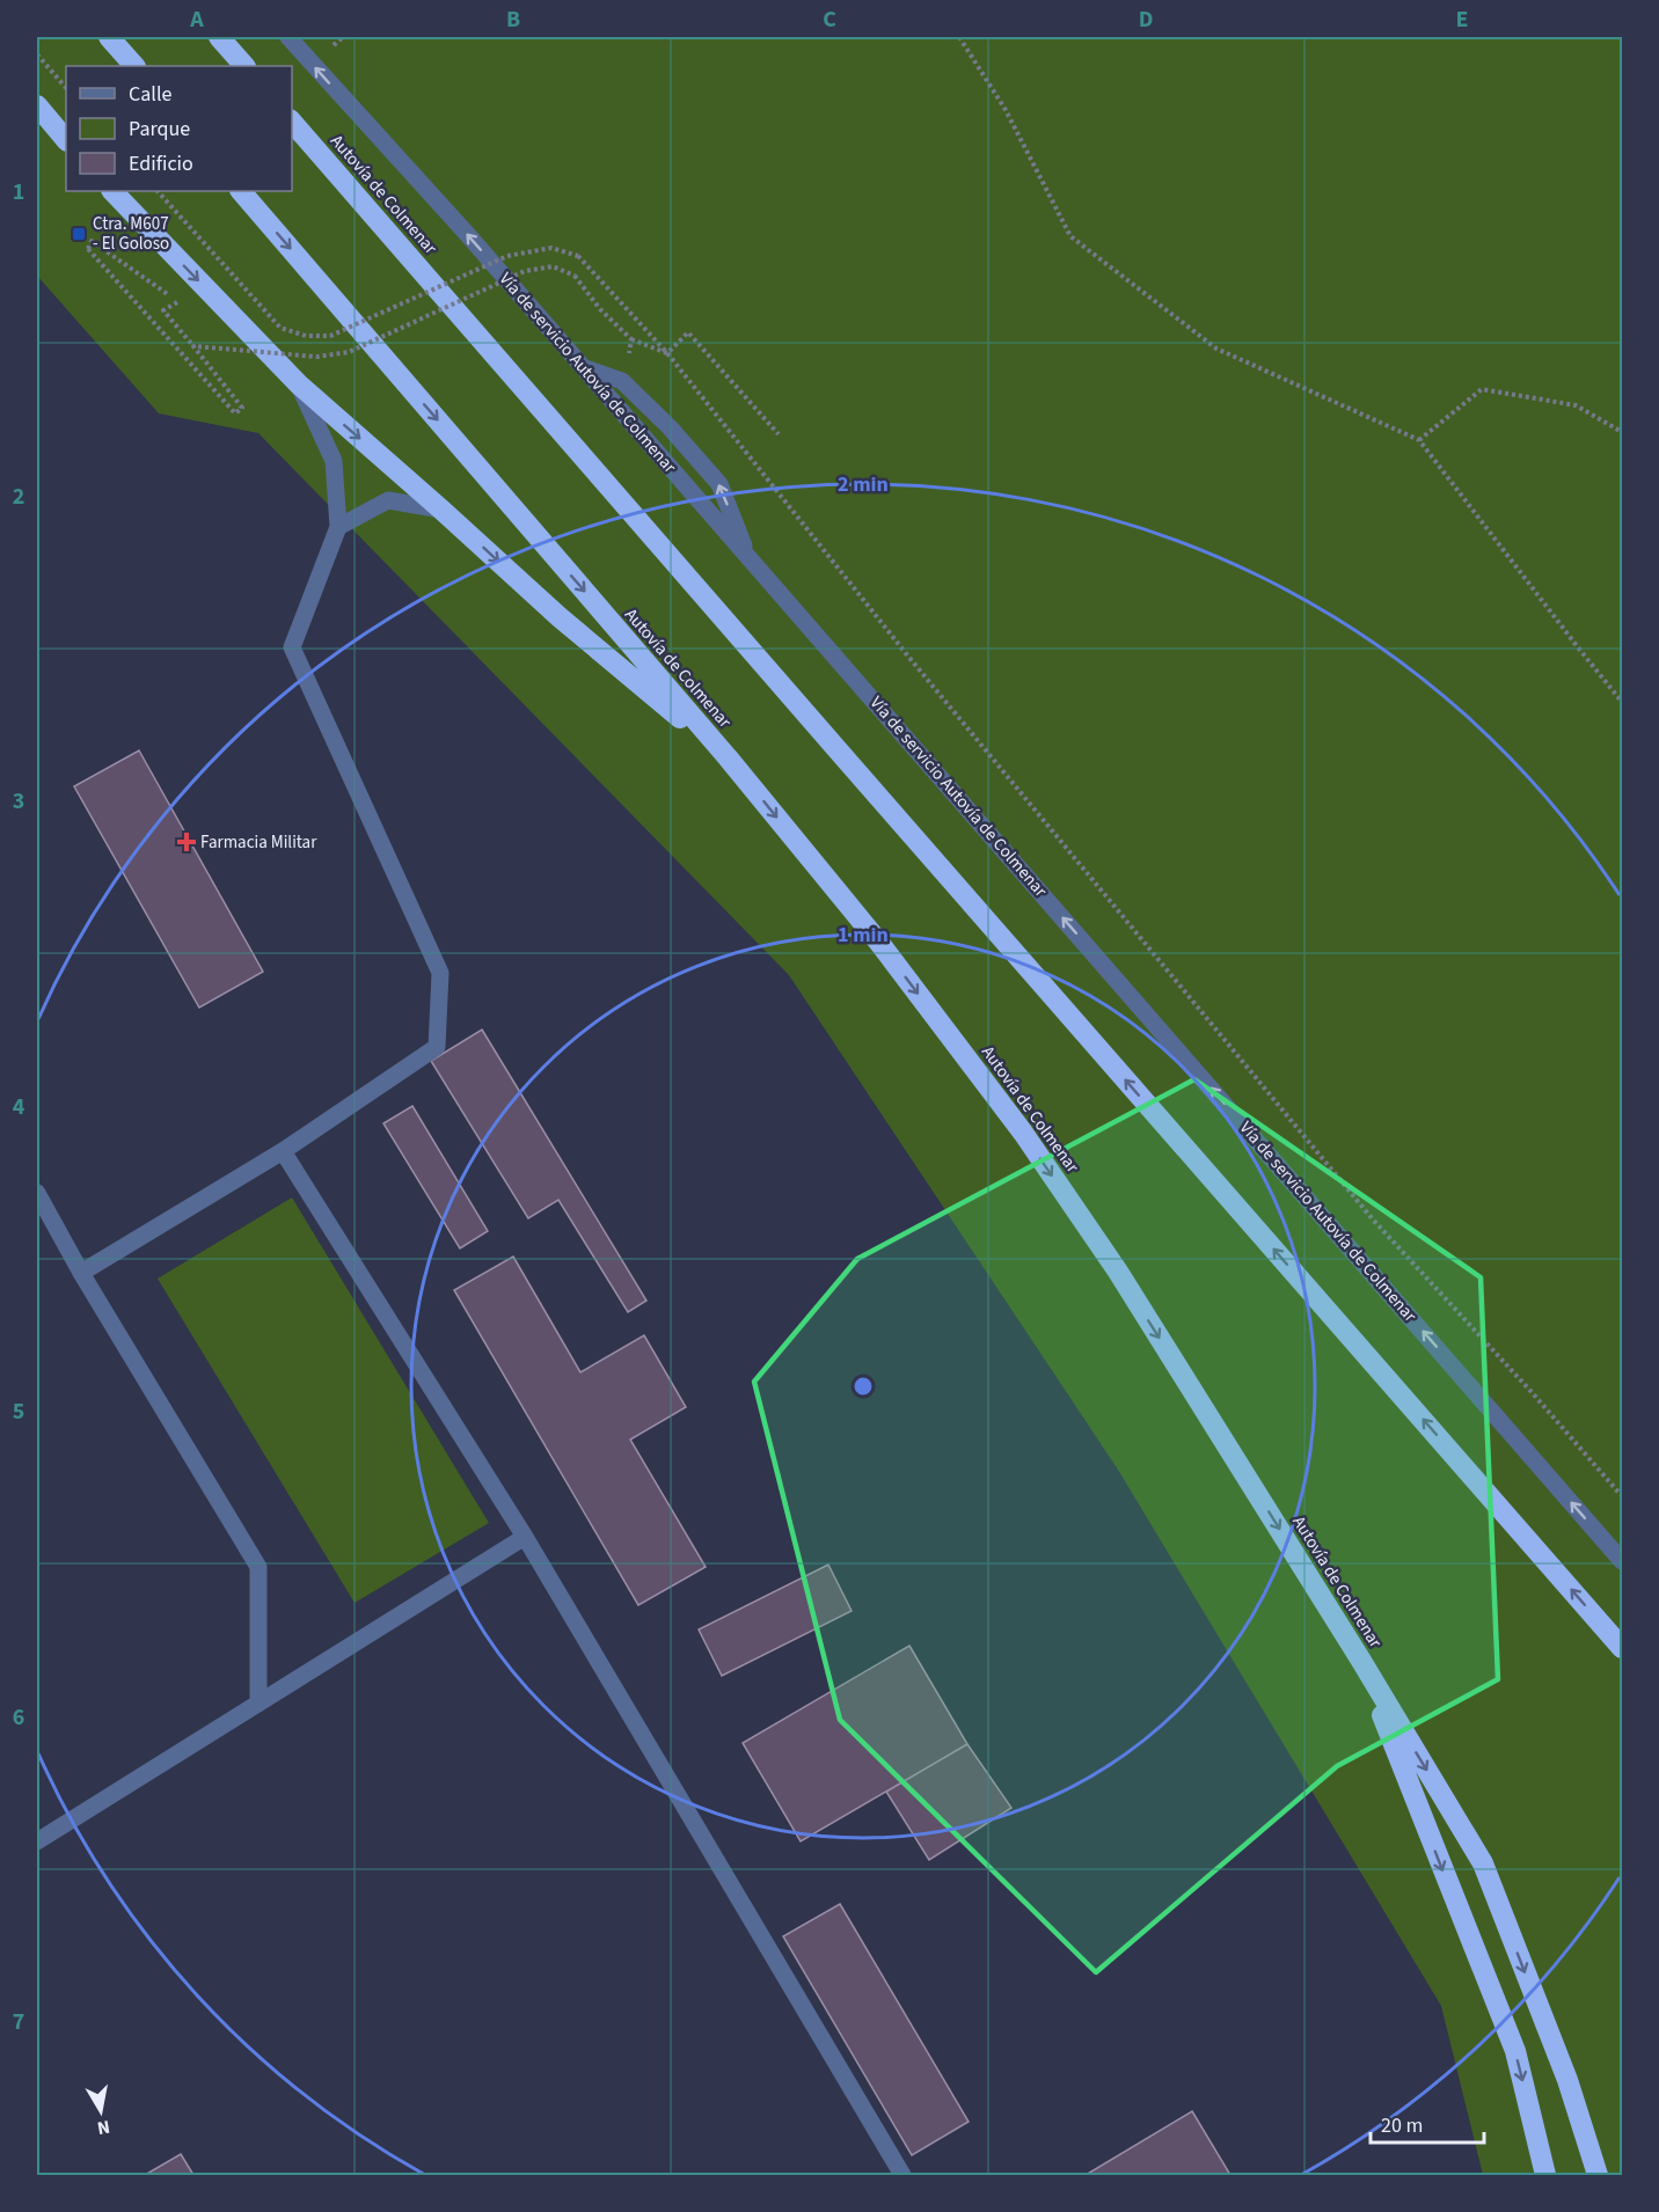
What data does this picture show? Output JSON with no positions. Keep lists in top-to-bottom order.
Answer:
{
  "streets": {
    "highway": ["Autovía de Colmenar"],
    "street": ["Vía de servicio Autovía de Colmenar"]
  },
  "one_way": ["Vía de servicio Autovía de Colmenar"],
  "places": {
    "transit": ["Ctra. M607 - El Goloso"],
    "health": ["Farmacia Militar"]
  },
  "legend": ["Calle", "Parque", "Edificio"],
  "scale_bar": "20 m",
  "north": "bottom",
  "grid": {
    "columns": [
      "A",
      "B",
      "C",
      "D",
      "E"
    ],
    "rows": [
      "1",
      "2",
      "3",
      "4",
      "5",
      "6",
      "7"
    ]
  },
  "rings": ["2 min", "1 min"]
}
